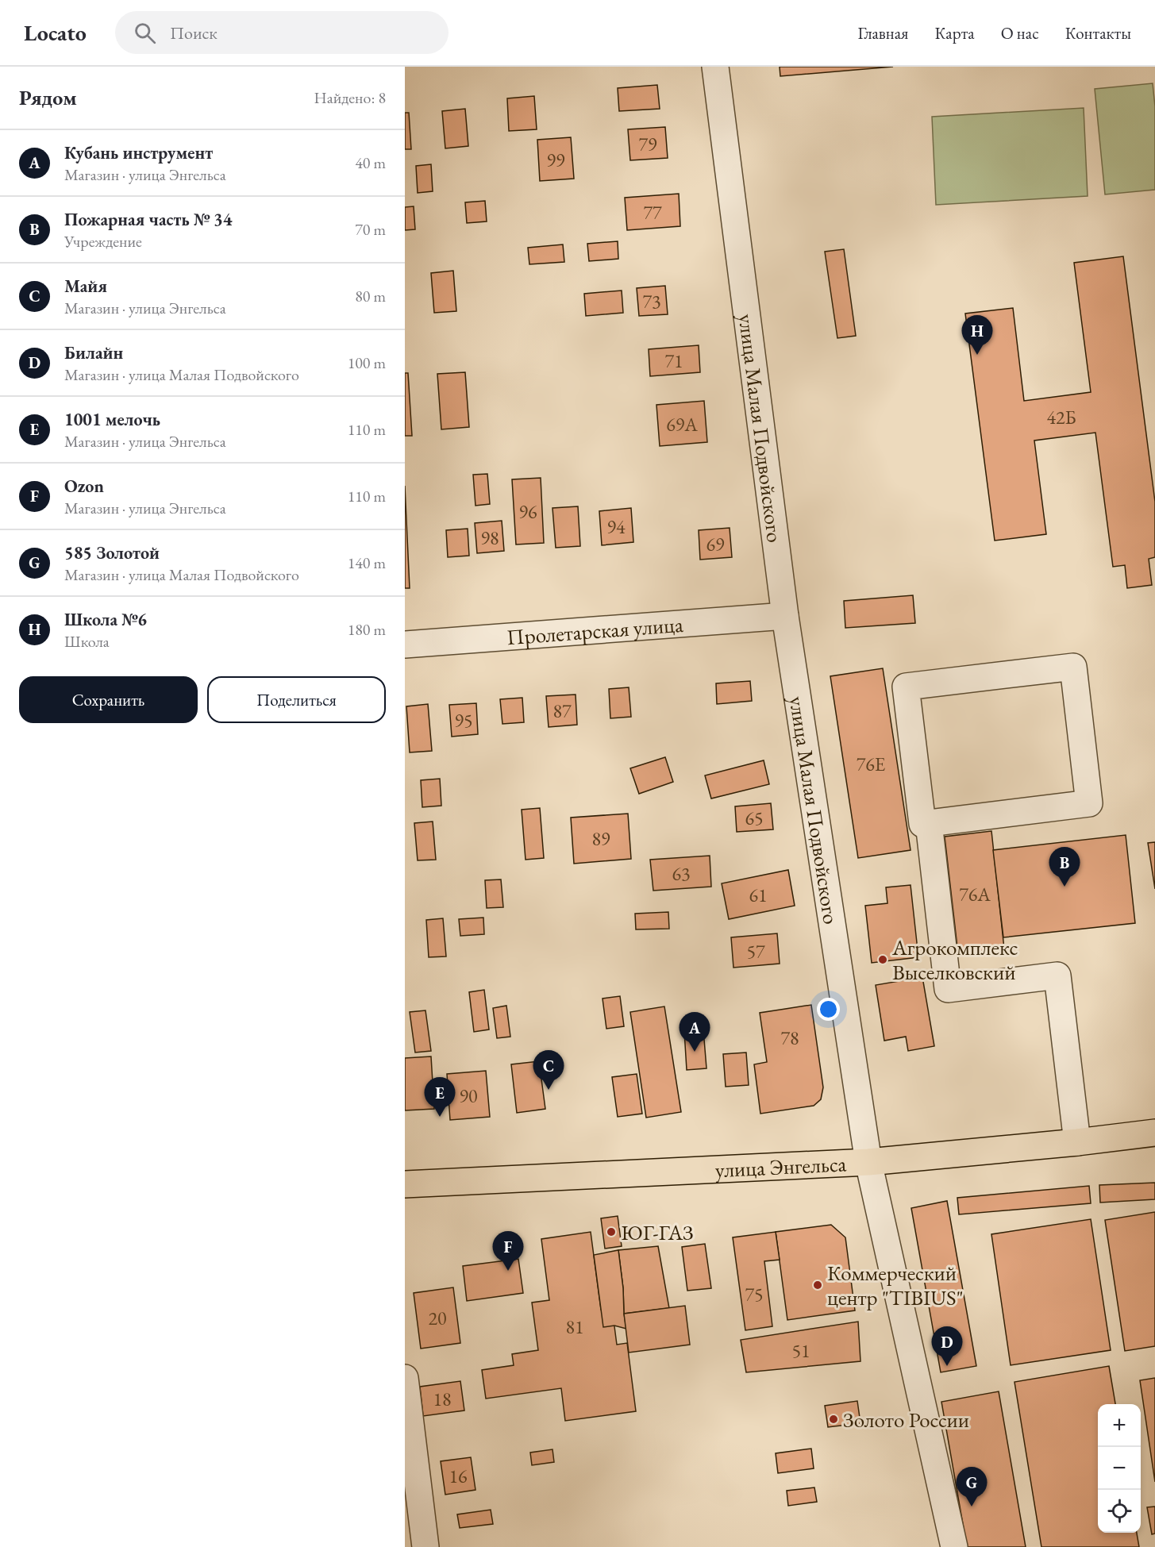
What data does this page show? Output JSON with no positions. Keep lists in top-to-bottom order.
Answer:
{
  "streets": {
    "main road": ["улица Энгельса"],
    "street": ["улица Малая Подвойского", "Пролетарская улица"]
  },
  "crossings": [
    ["улица Малая Подвойского", "Пролетарская улица"],
    ["улица Малая Подвойского", "улица Энгельса"]
  ],
  "places": [
    "Агрокомплекс Выселковский",
    "ЮГ-ГАЗ",
    "Коммерческий центр \"TIBIUS\"",
    "Золото России"
  ],
  "house_numbers": [
    "79",
    "99",
    "77",
    "73",
    "71",
    "42Б",
    "69А",
    "96",
    "94",
    "98",
    "69",
    "87",
    "95",
    "76Е",
    "65",
    "89",
    "63",
    "76А",
    "61",
    "57",
    "78",
    "90",
    "75",
    "20",
    "81",
    "51",
    "18",
    "16"
  ],
  "page": {
    "header": "Locato",
    "search": "Поиск",
    "nav": [
      "Главная",
      "Карта",
      "О нас",
      "Контакты"
    ],
    "heading": ["Рядом", "Найдено: 8"],
    "list": [
      {
        "mark": "A",
        "name": "Кубань инструмент",
        "note": "Магазин · улица Энгельса",
        "value": "40 m"
      },
      {
        "mark": "B",
        "name": "Пожарная часть № 34",
        "note": "Учреждение",
        "value": "70 m"
      },
      {
        "mark": "C",
        "name": "Майя",
        "note": "Магазин · улица Энгельса",
        "value": "80 m"
      },
      {
        "mark": "D",
        "name": "Билайн",
        "note": "Магазин · улица Малая Подвойского",
        "value": "100 m"
      },
      {
        "mark": "E",
        "name": "1001 мелочь",
        "note": "Магазин · улица Энгельса",
        "value": "110 m"
      },
      {
        "mark": "F",
        "name": "Ozon",
        "note": "Магазин · улица Энгельса",
        "value": "110 m"
      },
      {
        "mark": "G",
        "name": "585 Золотой",
        "note": "Магазин · улица Малая Подвойского",
        "value": "140 m"
      },
      {
        "mark": "H",
        "name": "Школа №6",
        "note": "Школа",
        "value": "180 m"
      }
    ],
    "pins": [
      "H",
      "B",
      "A",
      "C",
      "E",
      "F",
      "D",
      "G"
    ],
    "buttons": ["Сохранить", "Поделиться"],
    "map_buttons": ["+", "−"]
  }
}
